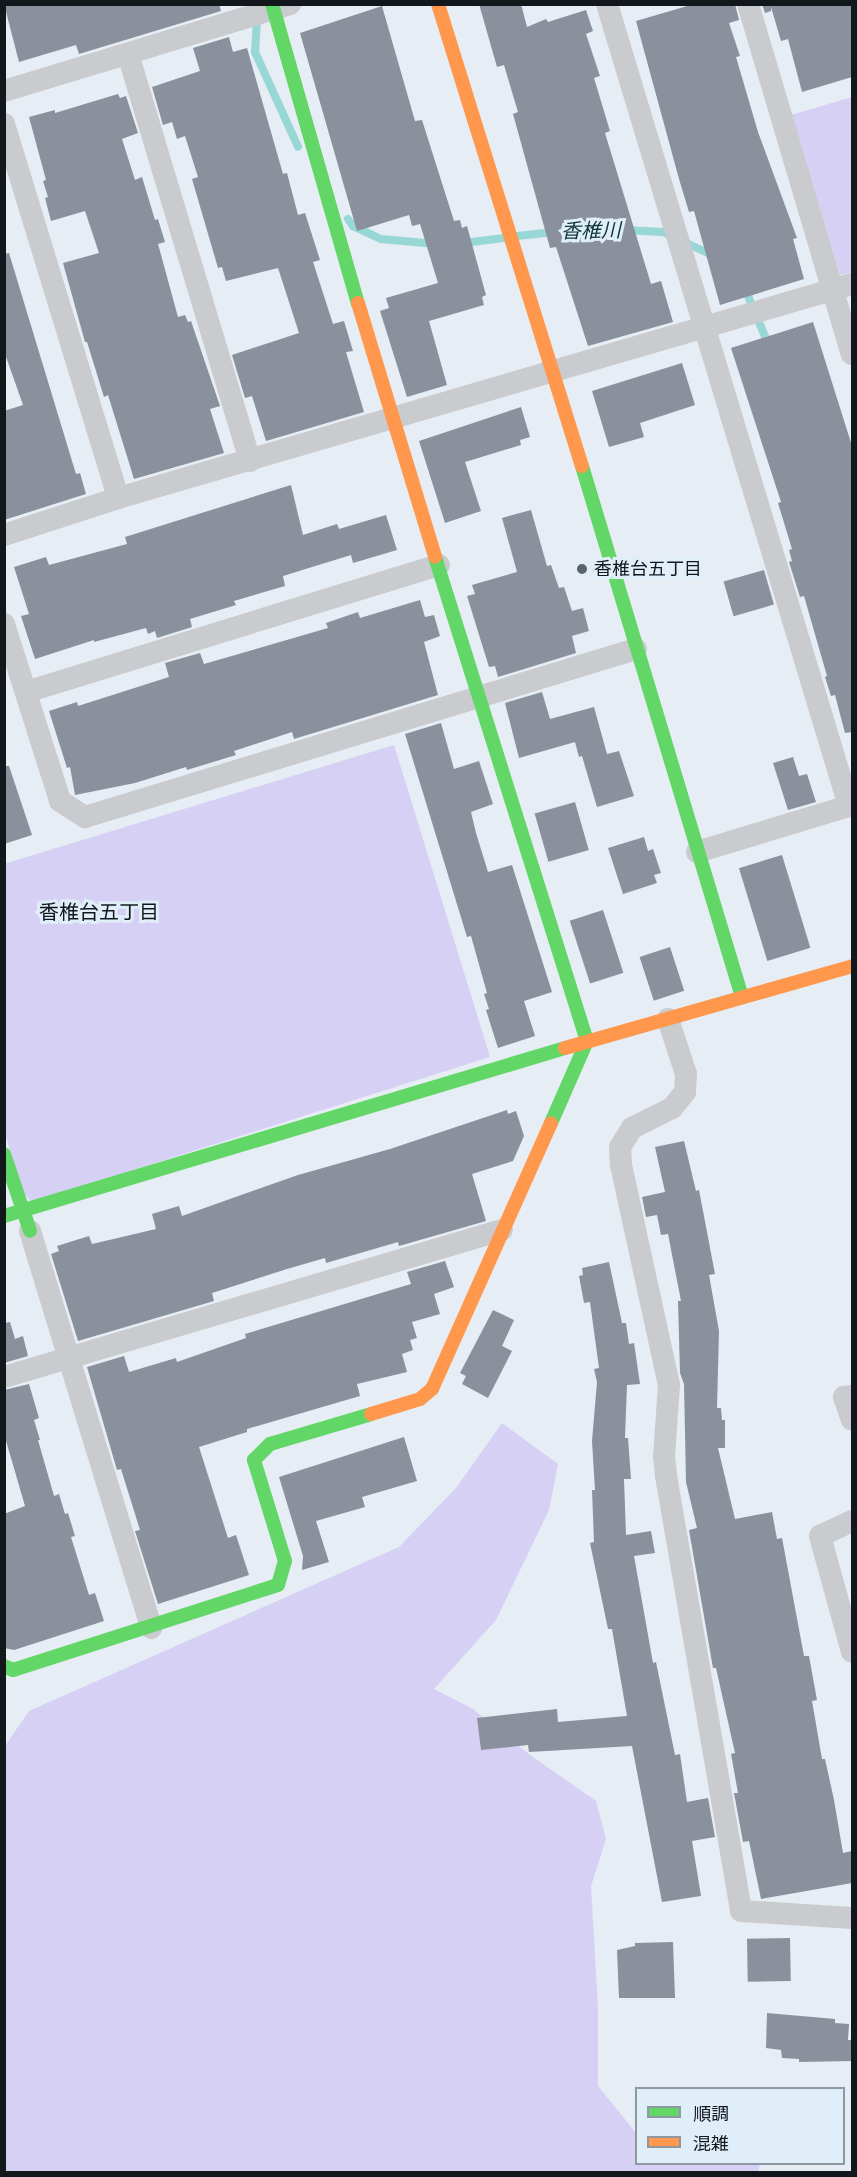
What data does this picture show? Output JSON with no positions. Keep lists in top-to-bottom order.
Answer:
{
  "districts": ["香椎台五丁目"],
  "water": ["香椎川"],
  "places": ["香椎台五丁目"],
  "legend": ["順調", "混雑"]
}
